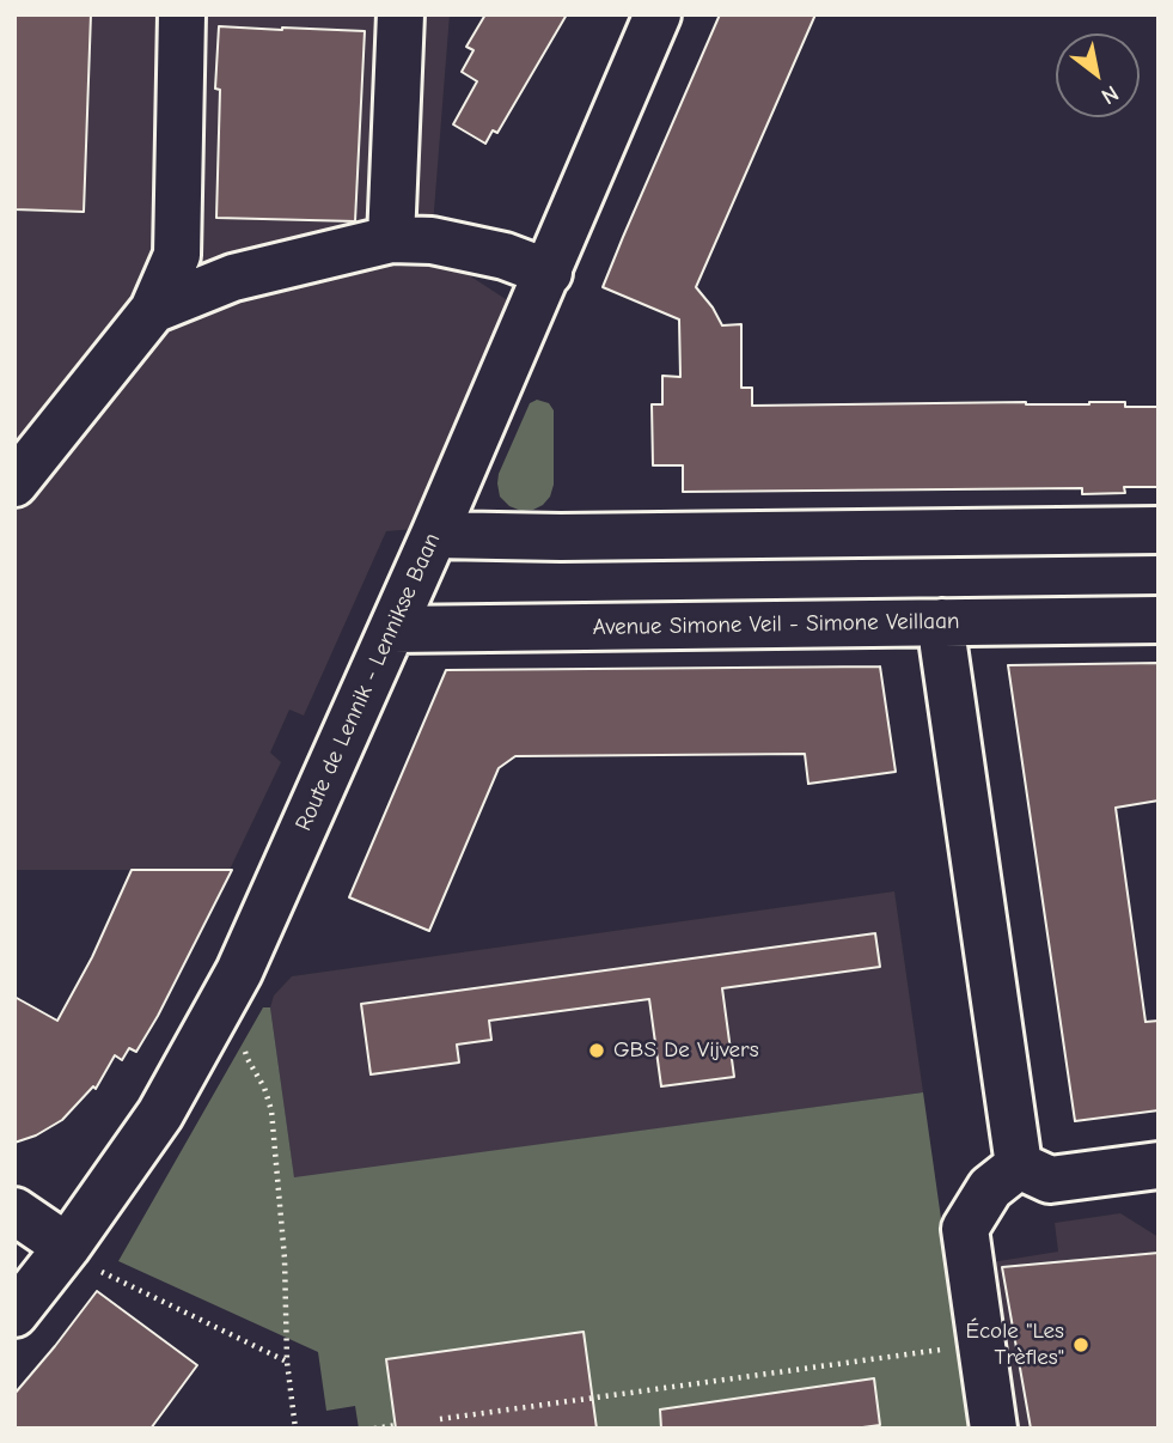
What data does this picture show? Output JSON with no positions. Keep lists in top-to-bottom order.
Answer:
{
  "streets": {
    "street": ["Avenue Simone Veil - Simone Veillaan", "Route de Lennik - Lennikse Baan"]
  },
  "crossings": [
    ["Avenue Simone Veil - Simone Veillaan", "Route de Lennik - Lennikse Baan"]
  ],
  "places": ["GBS De Vijvers", "École \"Les Trèfles\""],
  "north": "bottom right"
}
